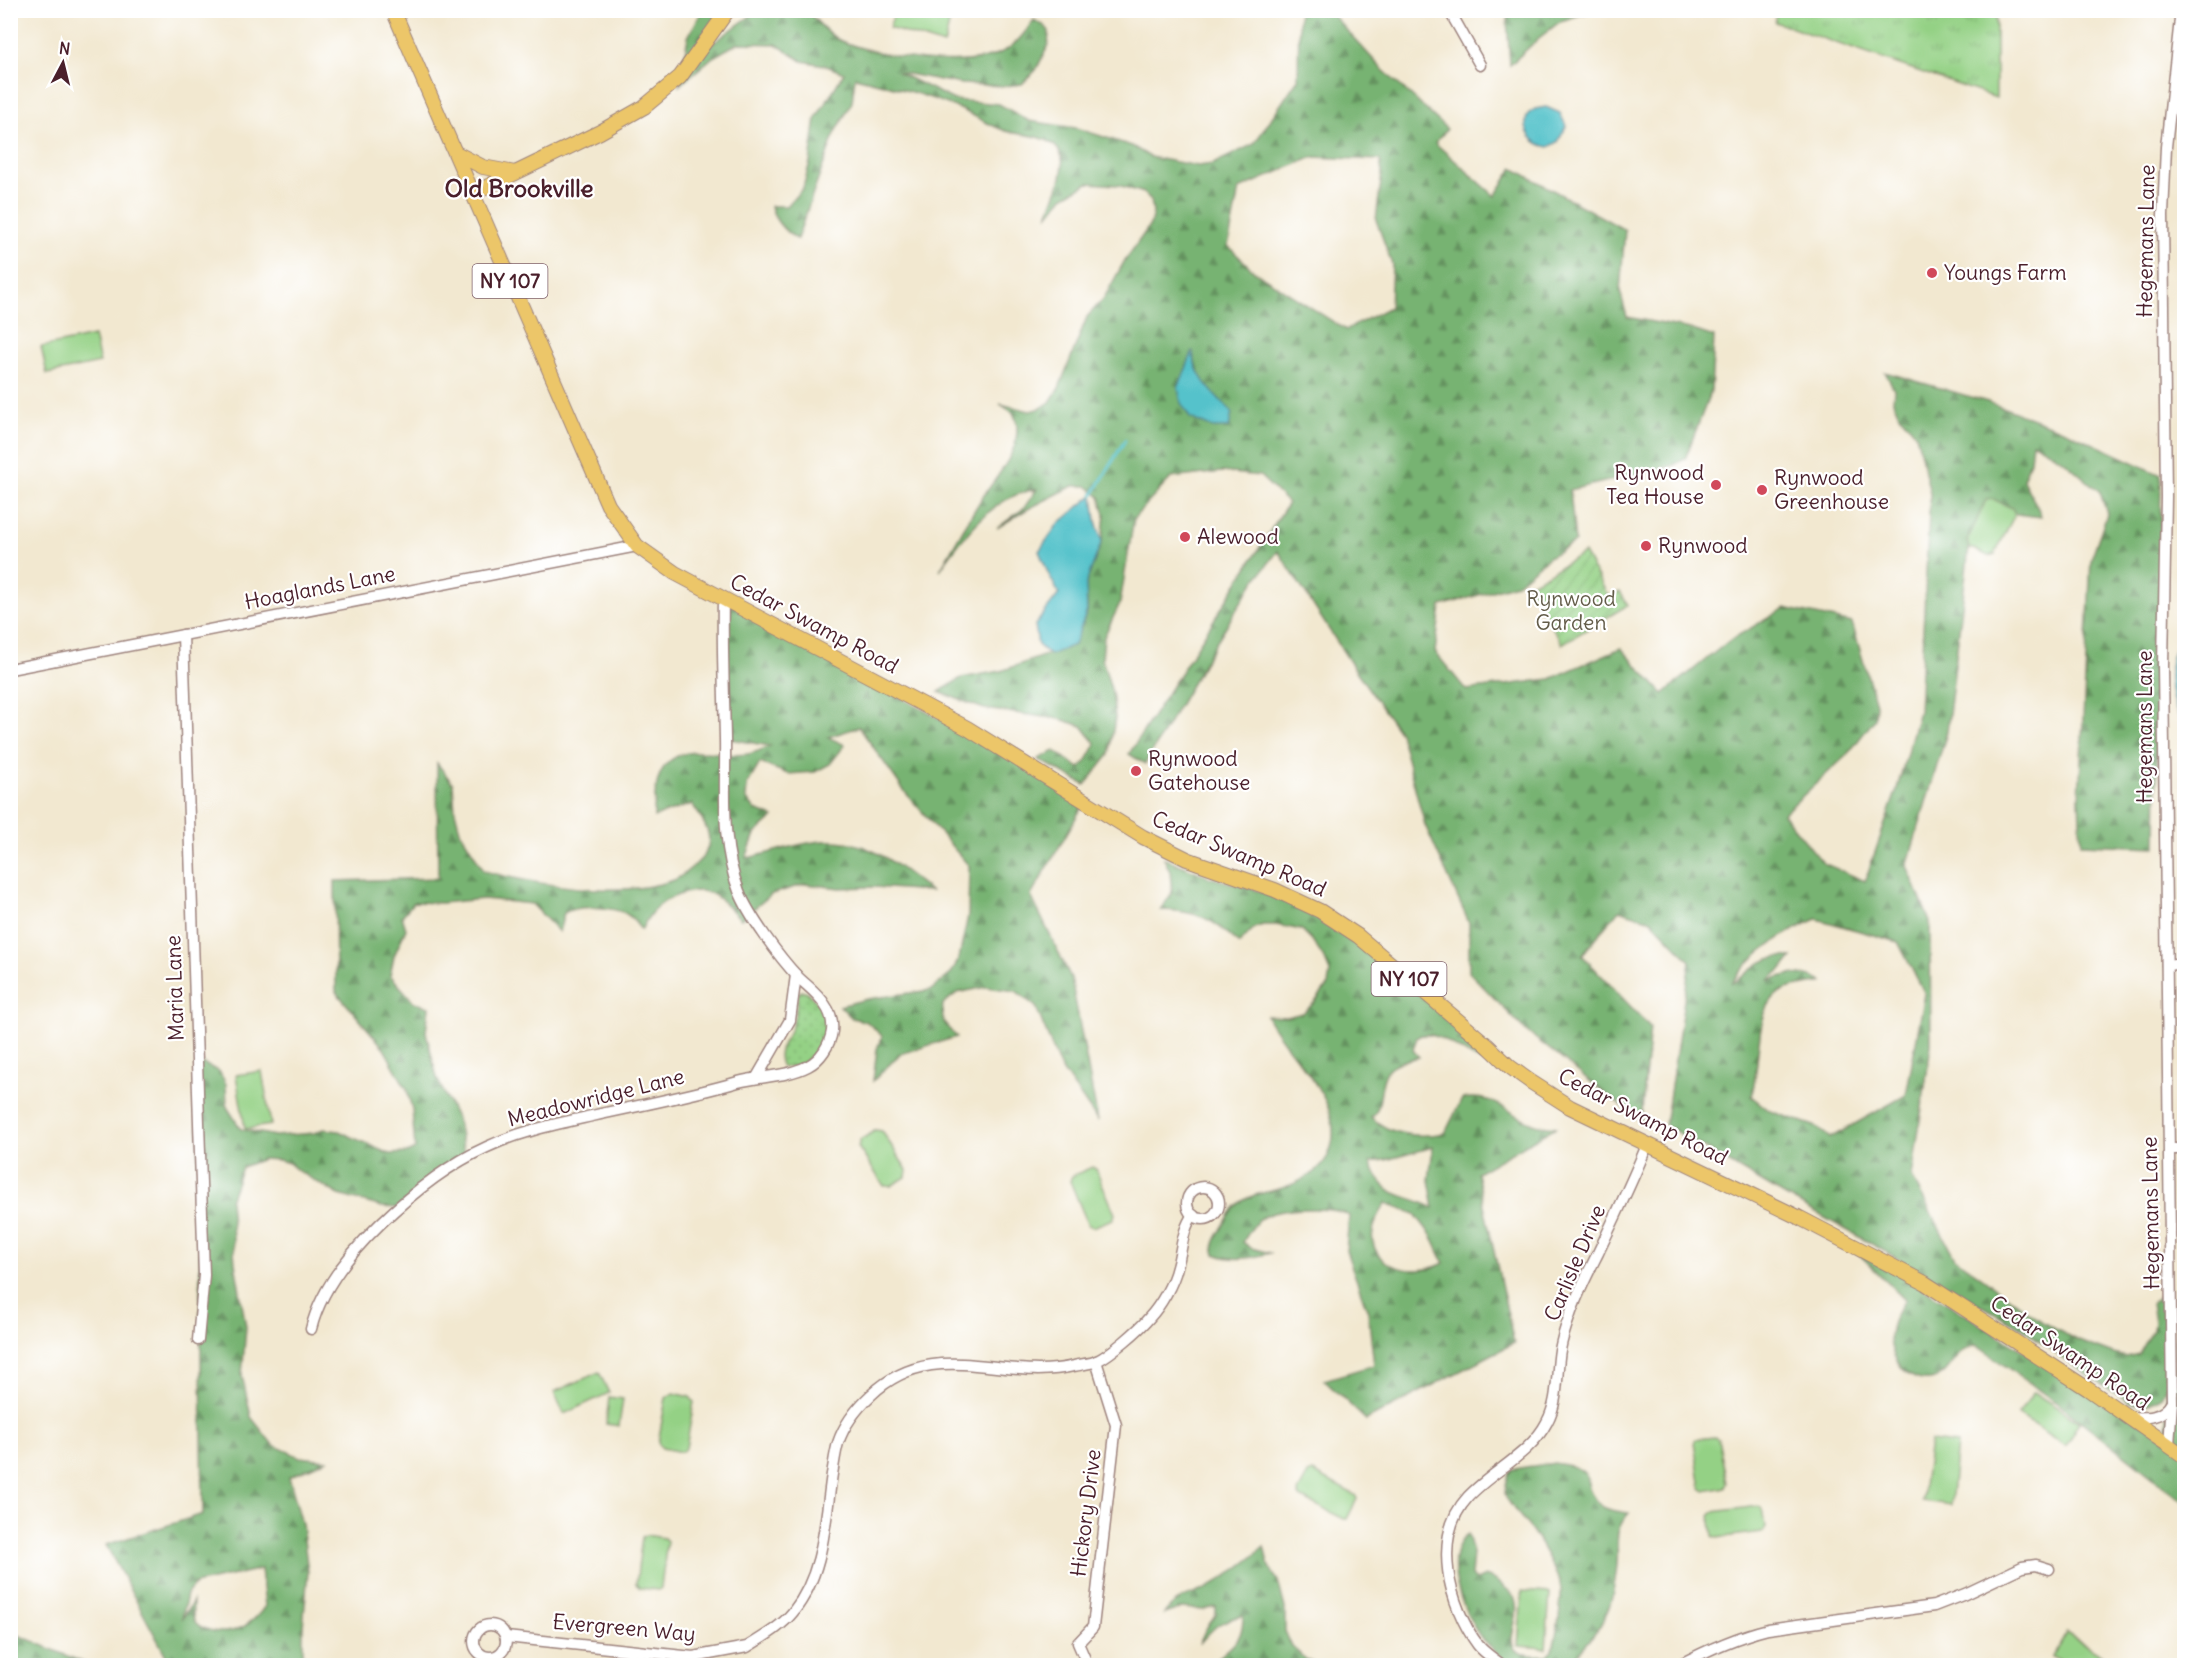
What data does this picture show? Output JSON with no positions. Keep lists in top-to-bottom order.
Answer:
{
  "streets": {
    "main road": ["NY 107", "Cedar Swamp Road"],
    "street": [
      "Hegemans Lane",
      "Hoaglands Lane",
      "Maria Lane",
      "Meadowridge Lane",
      "Carlisle Drive",
      "Hickory Drive",
      "Evergreen Way"
    ]
  },
  "crossings": [
    ["Hegemans Lane", "Cedar Swamp Road"],
    ["Hoaglands Lane", "Cedar Swamp Road"],
    ["Hoaglands Lane", "Maria Lane"],
    ["Cedar Swamp Road", "Meadowridge Lane"],
    ["Cedar Swamp Road", "Carlisle Drive"],
    ["Hickory Drive", "Evergreen Way"]
  ],
  "districts": ["Old Brookville"],
  "parks": ["Rynwood Garden"],
  "places": [
    "Youngs Farm",
    "Rynwood Tea House",
    "Rynwood Greenhouse",
    "Alewood",
    "Rynwood",
    "Rynwood Gatehouse"
  ],
  "north": "top"
}
